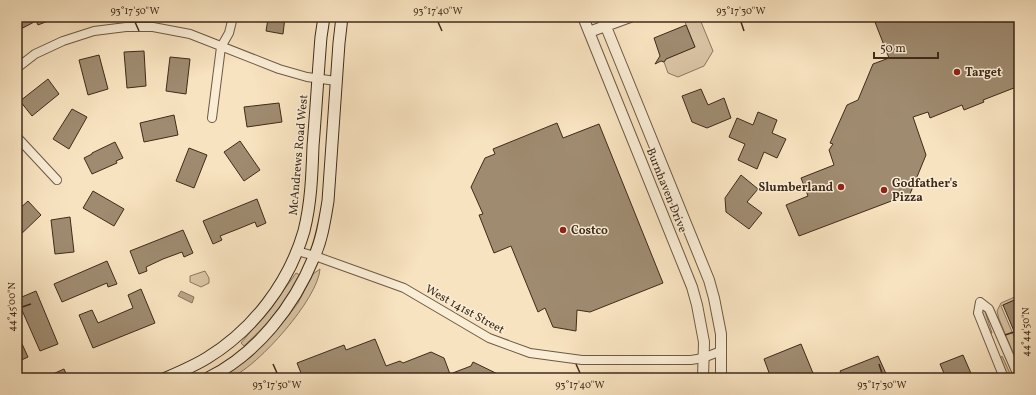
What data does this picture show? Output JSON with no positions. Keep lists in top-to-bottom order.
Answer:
{
  "streets": {
    "main road": ["McAndrews Road West"],
    "street": ["Burnhaven Drive", "West 141st Street"]
  },
  "crossings": [
    ["McAndrews Road West", "West 141st Street"],
    ["Burnhaven Drive", "West 141st Street"]
  ],
  "places": [
    "Target",
    "Slumberland",
    "Godfather's Pizza",
    "Costco"
  ],
  "scale_bar": "50 m",
  "coordinates": [
    "93°17'50\"W",
    "93°17'40\"W",
    "93°17'30\"W",
    "44°45'00\"N",
    "44°44'50\"N"
  ]
}
